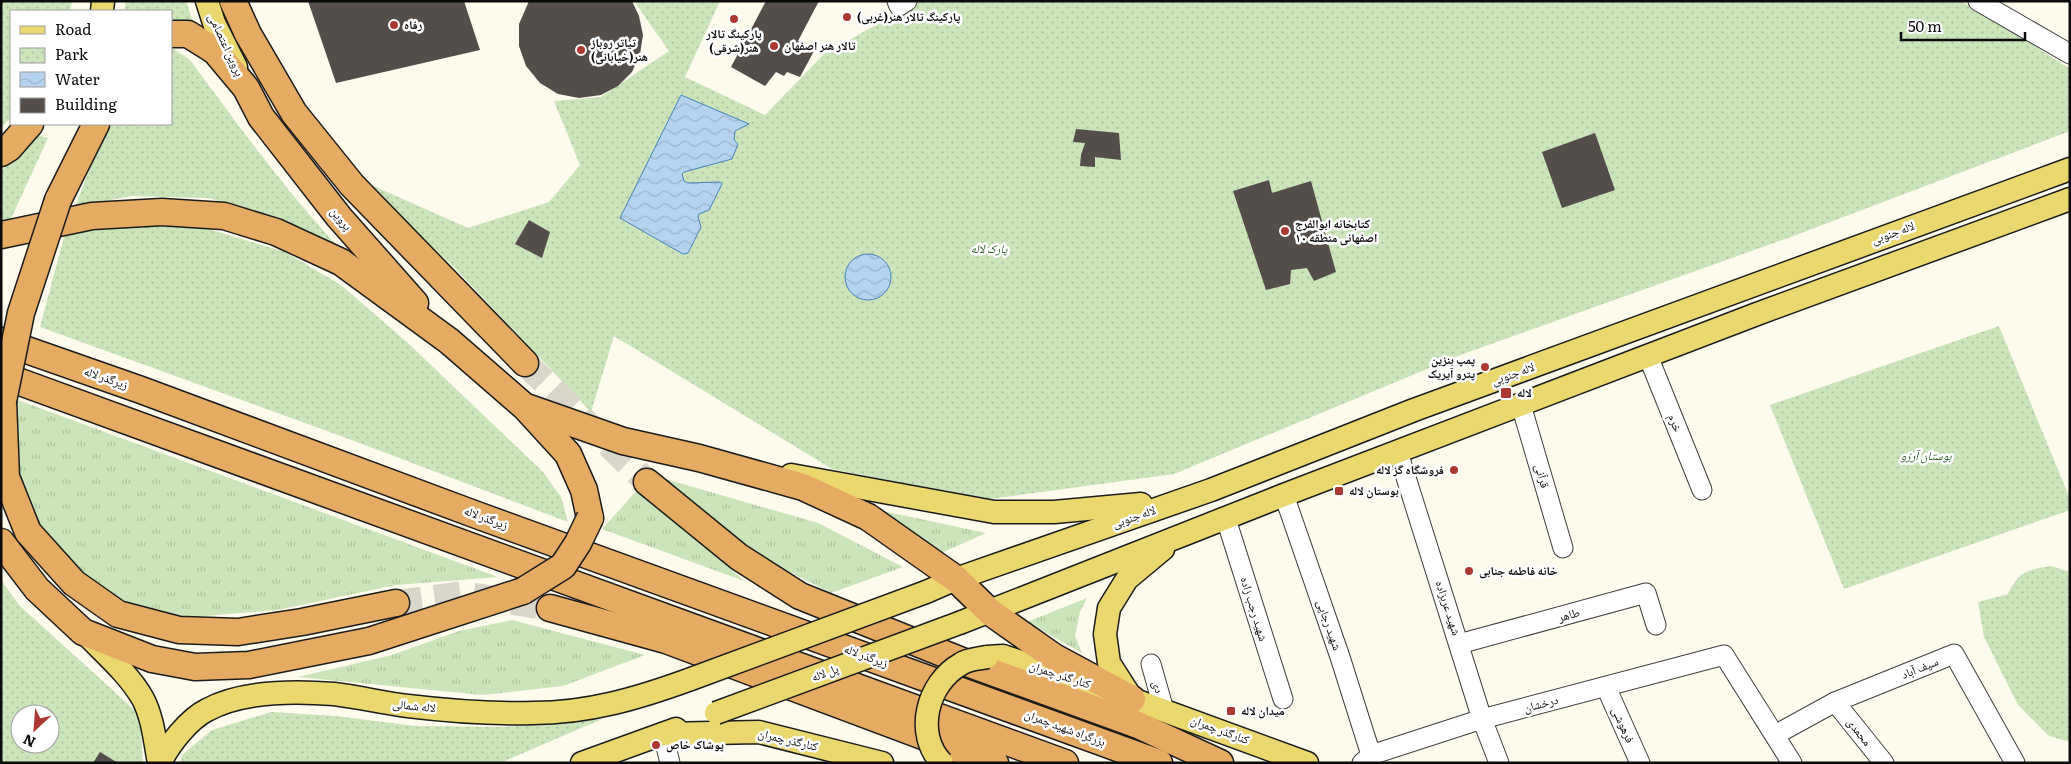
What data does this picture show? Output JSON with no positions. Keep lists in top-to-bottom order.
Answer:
{
  "streets": {
    "highway": ["پروین", "زیرگذر لاله", "بزرگراه شهید چمران"],
    "main road": [
      "پروین اعتصامی",
      "لاله جنوبی",
      "پل لاله",
      "کنار گذر چمران",
      "لاله شمالی",
      "کنارگذر چمران"
    ],
    "street": [
      "خرم",
      "قرآنی",
      "شهید عربزاده",
      "شهید رجب زاده",
      "طاهر",
      "شهید رجایی",
      "سیف آباد",
      "دی",
      "درخشان",
      "فرهوشی",
      "محمدی"
    ]
  },
  "crossings": [
    ["پروین اعتصامی", "پروین"],
    ["لاله جنوبی", "لاله شمالی"],
    ["زیرگذر لاله", "بزرگراه شهید چمران"],
    ["شهید عربزاده", "طاهر"],
    ["شهید عربزاده", "درخشان"],
    ["شهید رجایی", "درخشان"],
    ["سیف آباد", "درخشان"],
    ["سیف آباد", "محمدی"],
    ["پل لاله", "کنارگذر چمران"],
    ["کنار گذر چمران", "کنارگذر چمران"],
    ["دی", "کنارگذر چمران"],
    ["درخشان", "فرهوشی"]
  ],
  "parks": ["پارک لاله", "بوستان آرزو"],
  "places": {
    "other": [
      "پارکینگ تالار هنر(غربی)",
      "پارکینگ تالار هنر(شرقی)",
      "رفاه",
      "تالار هنر اصفهان",
      "تیاتر روباز هنر(خیابانی)",
      "کتابخانه ابوالفرج اصفهانی منطقه ۱۰",
      "پمپ بنزین پترو آیریک",
      "فروشگاه گز لاله",
      "خانه فاطمه جنابی",
      "پوشاک خاص"
    ],
    "transit": ["لاله", "بوستان لاله", "میدان لاله"]
  },
  "legend": [
    "Road",
    "Park",
    "Water",
    "Building"
  ],
  "scale_bar": "50 m",
  "north": "bottom left"
}
